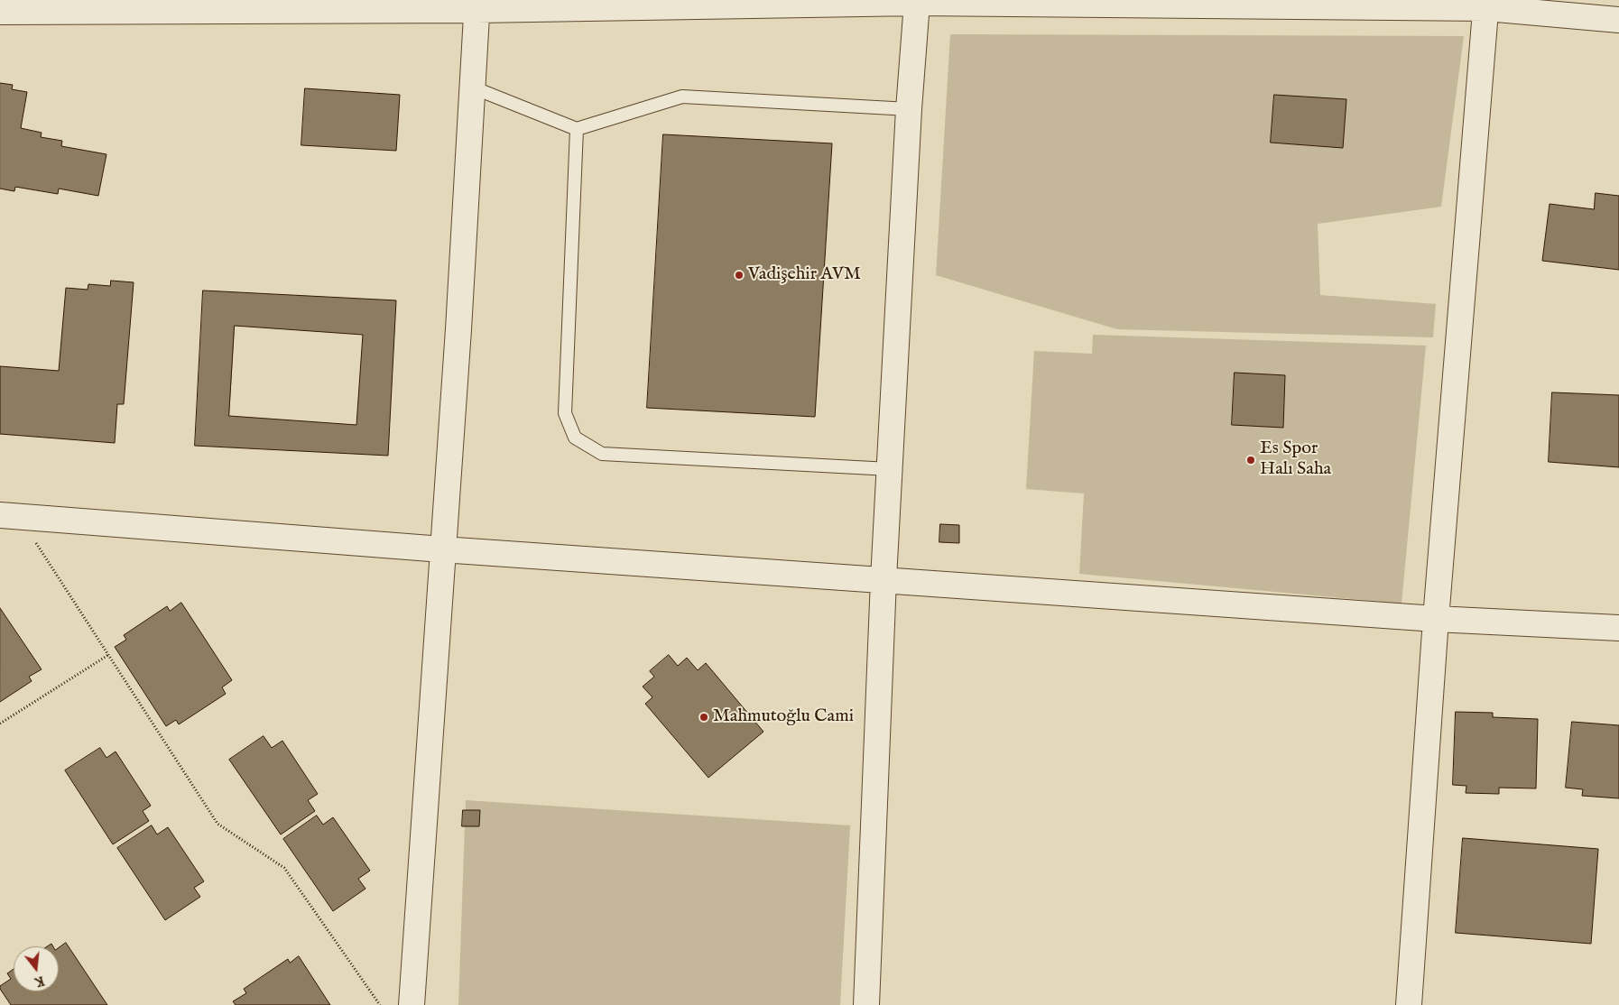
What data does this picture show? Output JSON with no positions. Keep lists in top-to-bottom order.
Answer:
{
  "places": ["Vadişehir AVM", "Es Spor Halı Saha", "Mahmutoğlu Cami"],
  "north": "bottom"
}
